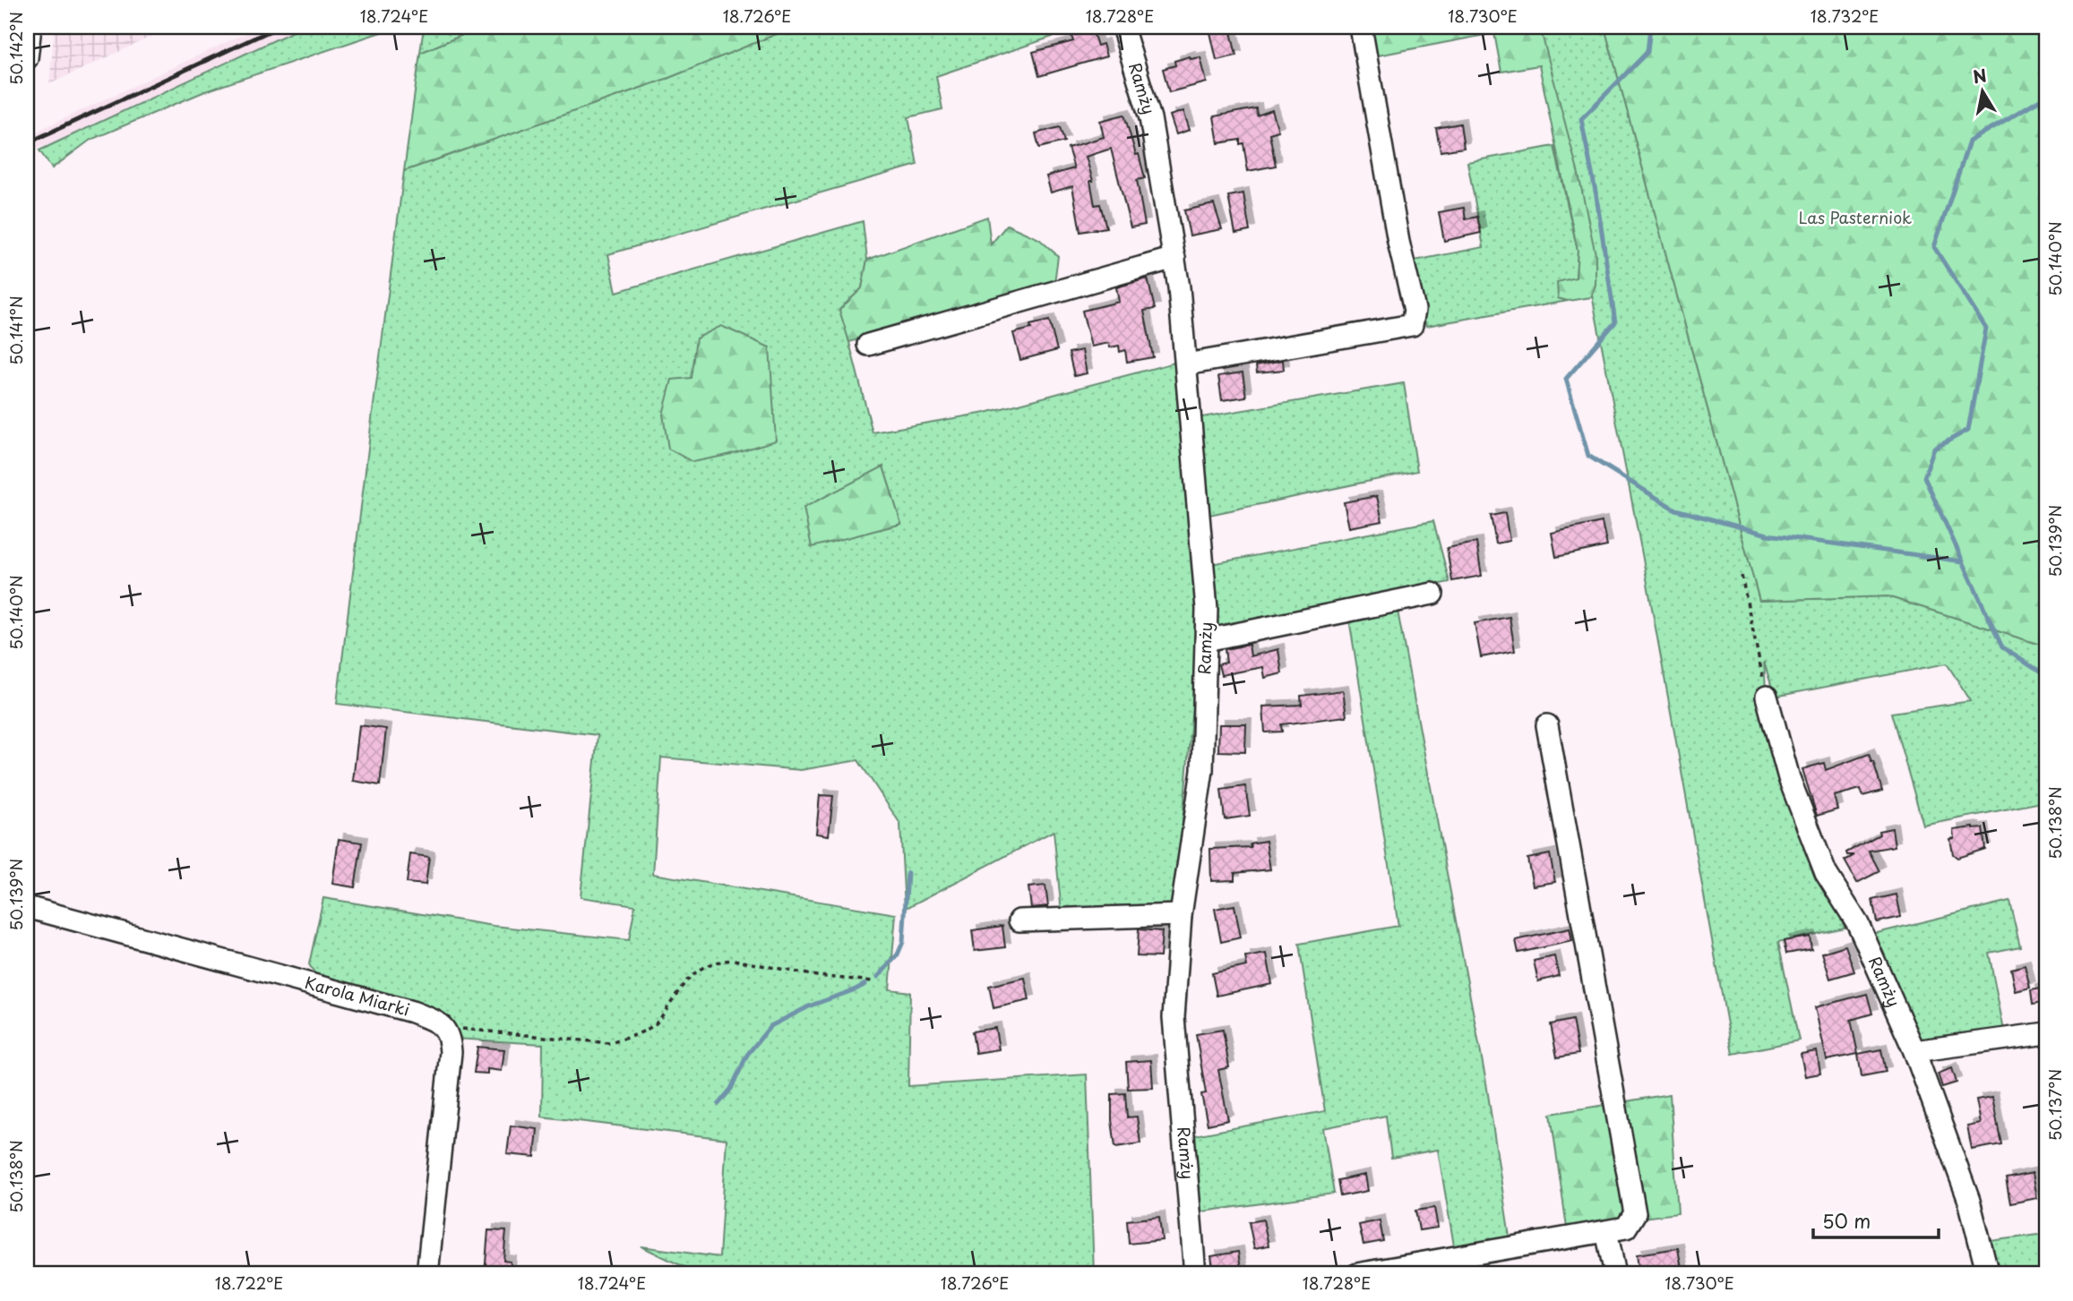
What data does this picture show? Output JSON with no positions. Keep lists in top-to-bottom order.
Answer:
{
  "streets": {
    "street": ["Ramży", "Karola Miarki"]
  },
  "parks": ["Las Pasterniok"],
  "scale_bar": "50 m",
  "north": "top",
  "coordinates": [
    "18.724°E",
    "18.726°E",
    "18.728°E",
    "18.730°E",
    "18.732°E",
    "50.142°N",
    "50.140°N",
    "50.141°N",
    "50.139°N",
    "50.138°N",
    "50.137°N",
    "18.722°E"
  ]
}
